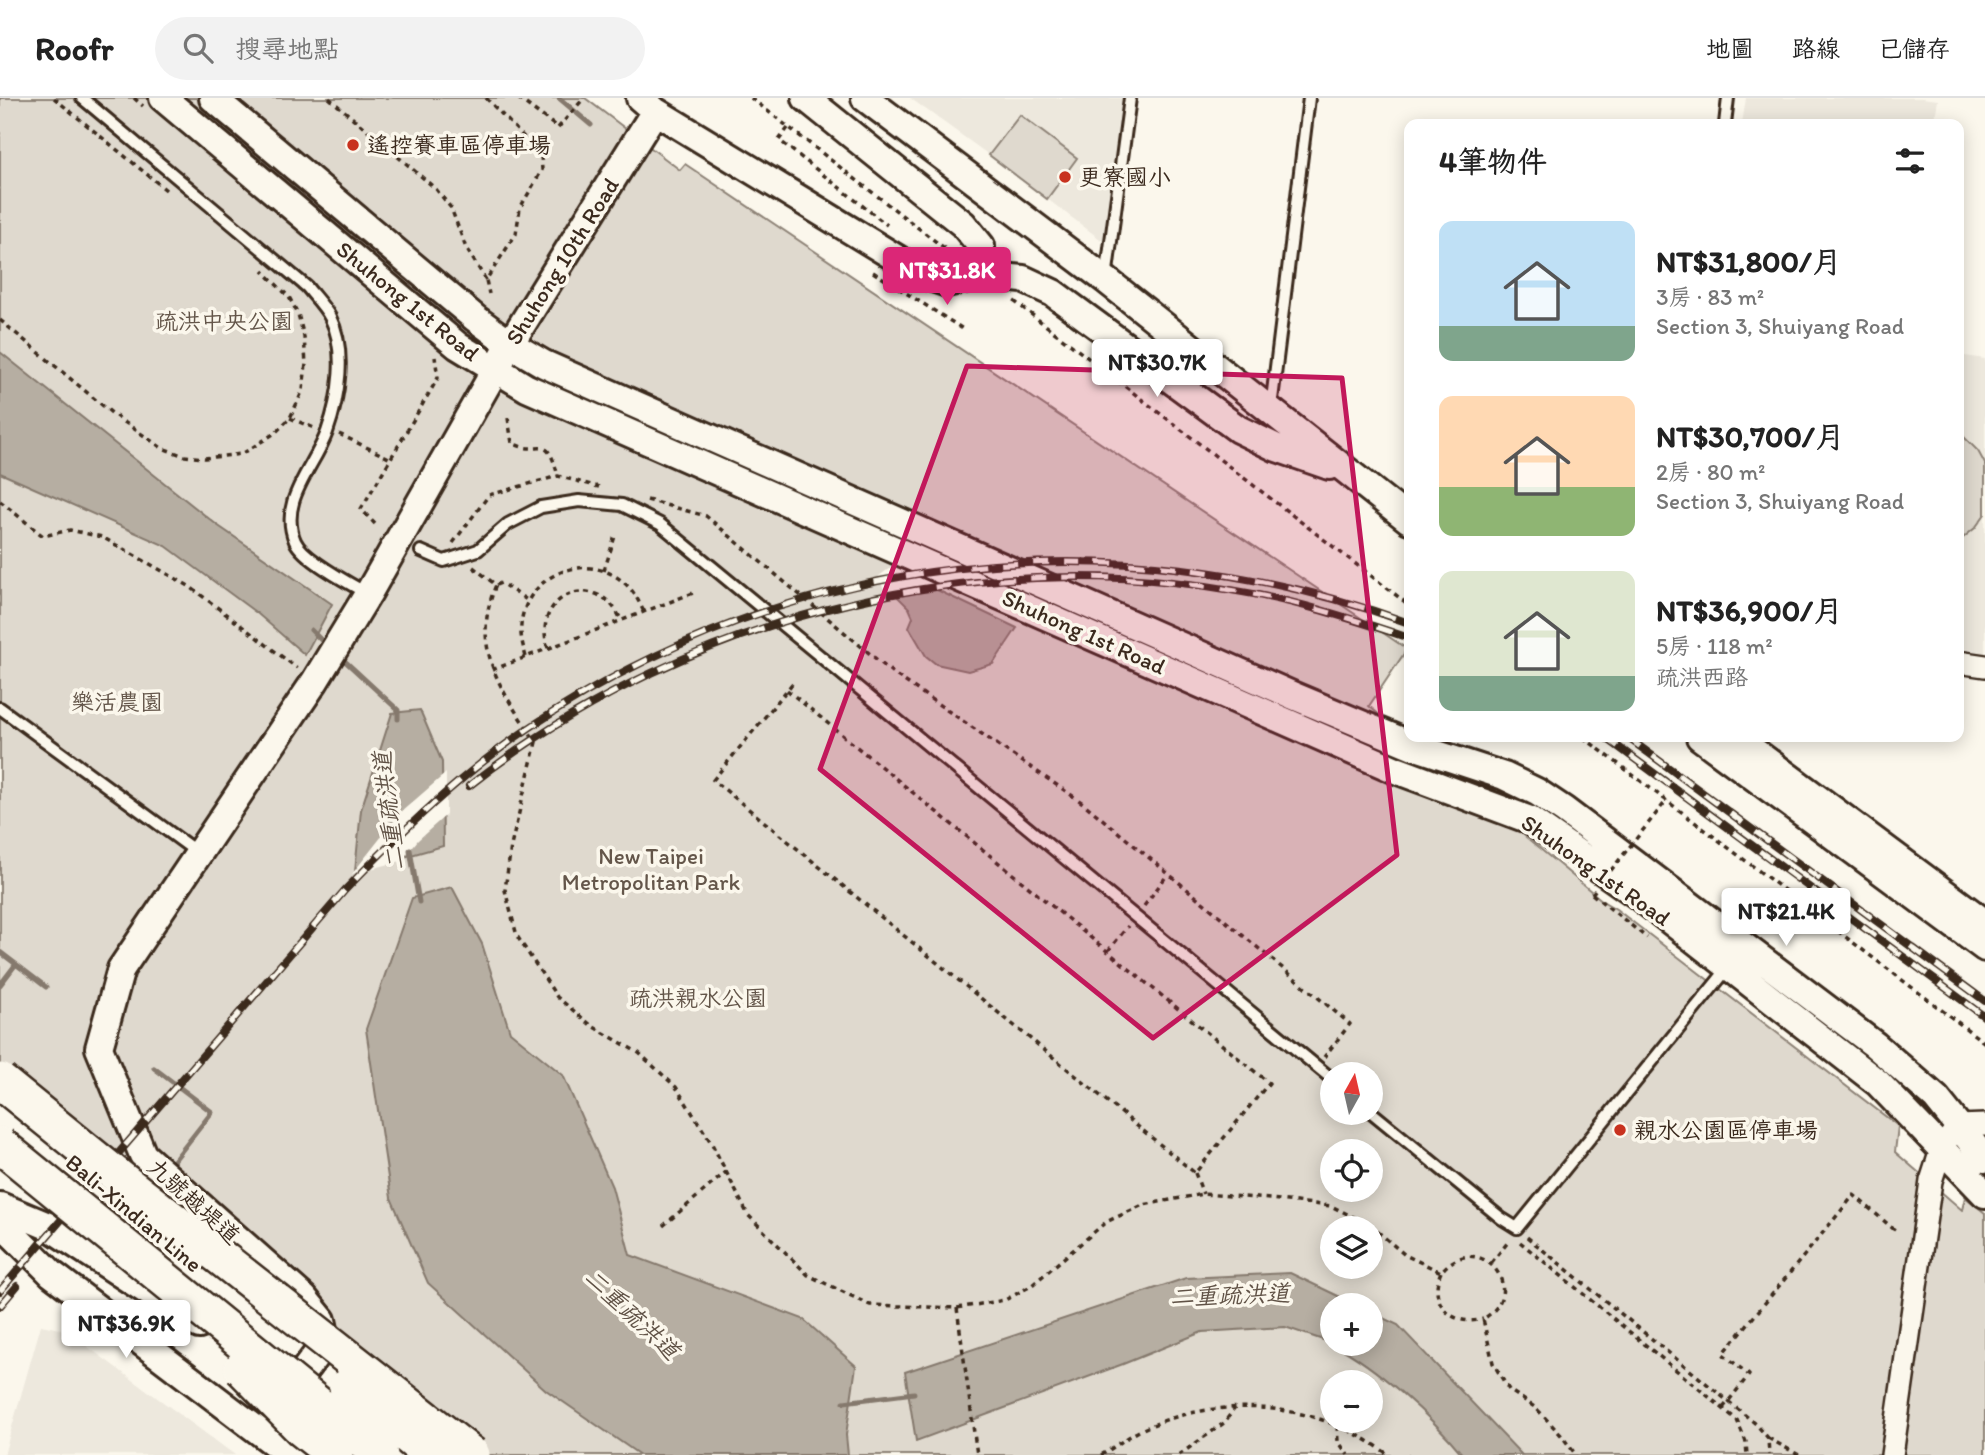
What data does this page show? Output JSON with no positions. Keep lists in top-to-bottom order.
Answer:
{
  "streets": {
    "highway": ["Bali-Xindian Line"],
    "street": ["Shuhong 10th Road", "Shuhong 1st Road", "九號越堤道"]
  },
  "crossings": [
    ["Shuhong 10th Road", "Shuhong 1st Road"],
    ["Shuhong 10th Road", "九號越堤道"]
  ],
  "water": ["二重疏洪道"],
  "parks": [
    "疏洪中央公園",
    "樂活農園",
    "New Taipei Metropolitan Park",
    "疏洪親水公園"
  ],
  "places": ["遙控賽車區停車場", "更寮國小", "親水公園區停車場"],
  "north": "top",
  "page": {
    "header": "Roofr",
    "search": "搜尋地點",
    "nav": ["地圖", "路線", "已儲存"],
    "heading": "4筆物件",
    "list": [
      {
        "name": "NT$31,800/月",
        "note": "3房 · 83 m² · Section 3, Shuiyang Road"
      },
      {
        "name": "NT$30,700/月",
        "note": "2房 · 80 m² · Section 3, Shuiyang Road"
      },
      {
        "name": "NT$36,900/月",
        "note": "5房 · 118 m² · 疏洪西路"
      }
    ],
    "price": [
      "NT$31.8K",
      "NT$30.7K",
      "NT$21.4K",
      "NT$36.9K"
    ],
    "map_buttons": ["+", "−"]
  }
}
